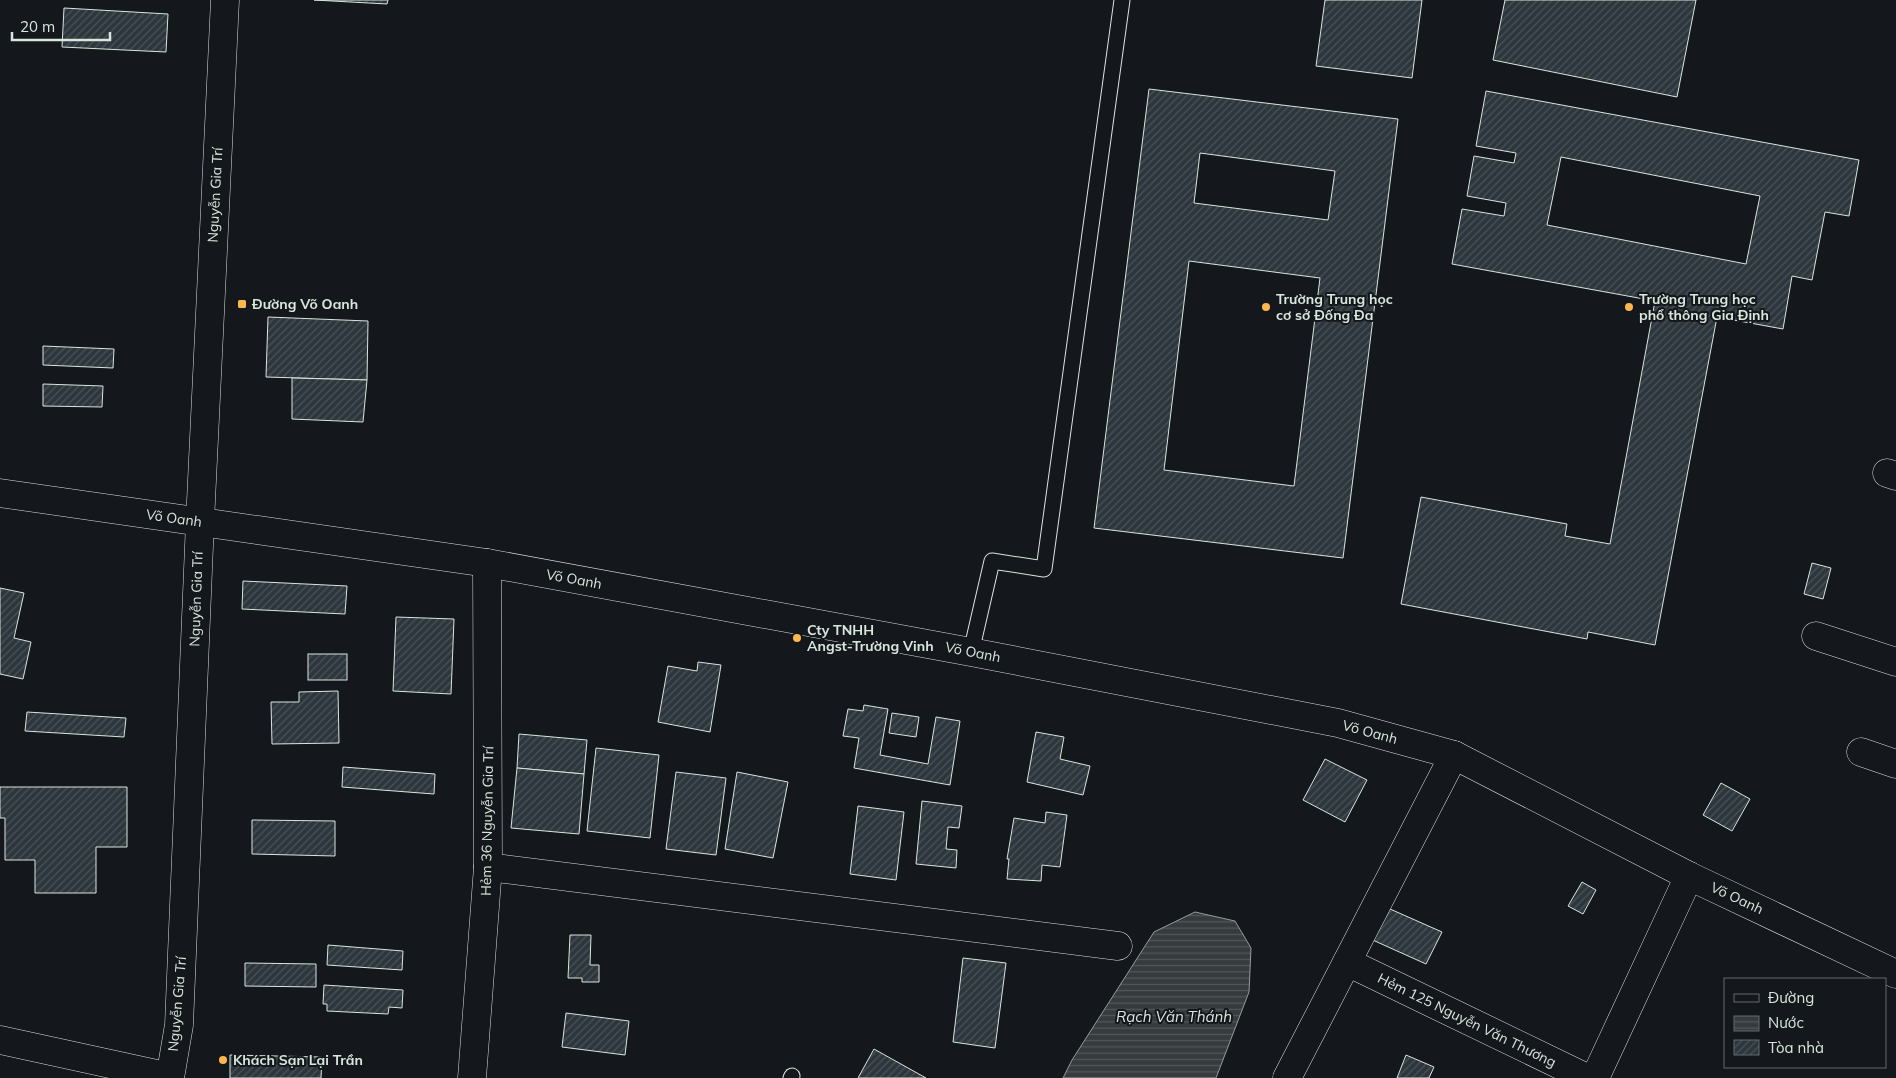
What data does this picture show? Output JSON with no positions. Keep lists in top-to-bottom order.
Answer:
{
  "streets": {
    "street": [
      "Nguyễn Gia Trí",
      "Võ Oanh",
      "Hẻm 36 Nguyễn Gia Trí",
      "Hẻm 125 Nguyễn Văn Thương"
    ]
  },
  "crossings": [
    ["Nguyễn Gia Trí", "Võ Oanh"],
    ["Võ Oanh", "Hẻm 36 Nguyễn Gia Trí"]
  ],
  "water": ["Rạch Văn Thánh"],
  "places": {
    "transit": ["Đường Võ Oanh"],
    "other": [
      "Trường Trung học cơ sở Đống Đa",
      "Trường Trung học phổ thông Gia Định",
      "Cty TNHH Angst-Trường Vinh",
      "Khách Sạn Lại Trần"
    ]
  },
  "legend": ["Đường", "Nước", "Tòa nhà"],
  "scale_bar": "20 m"
}
